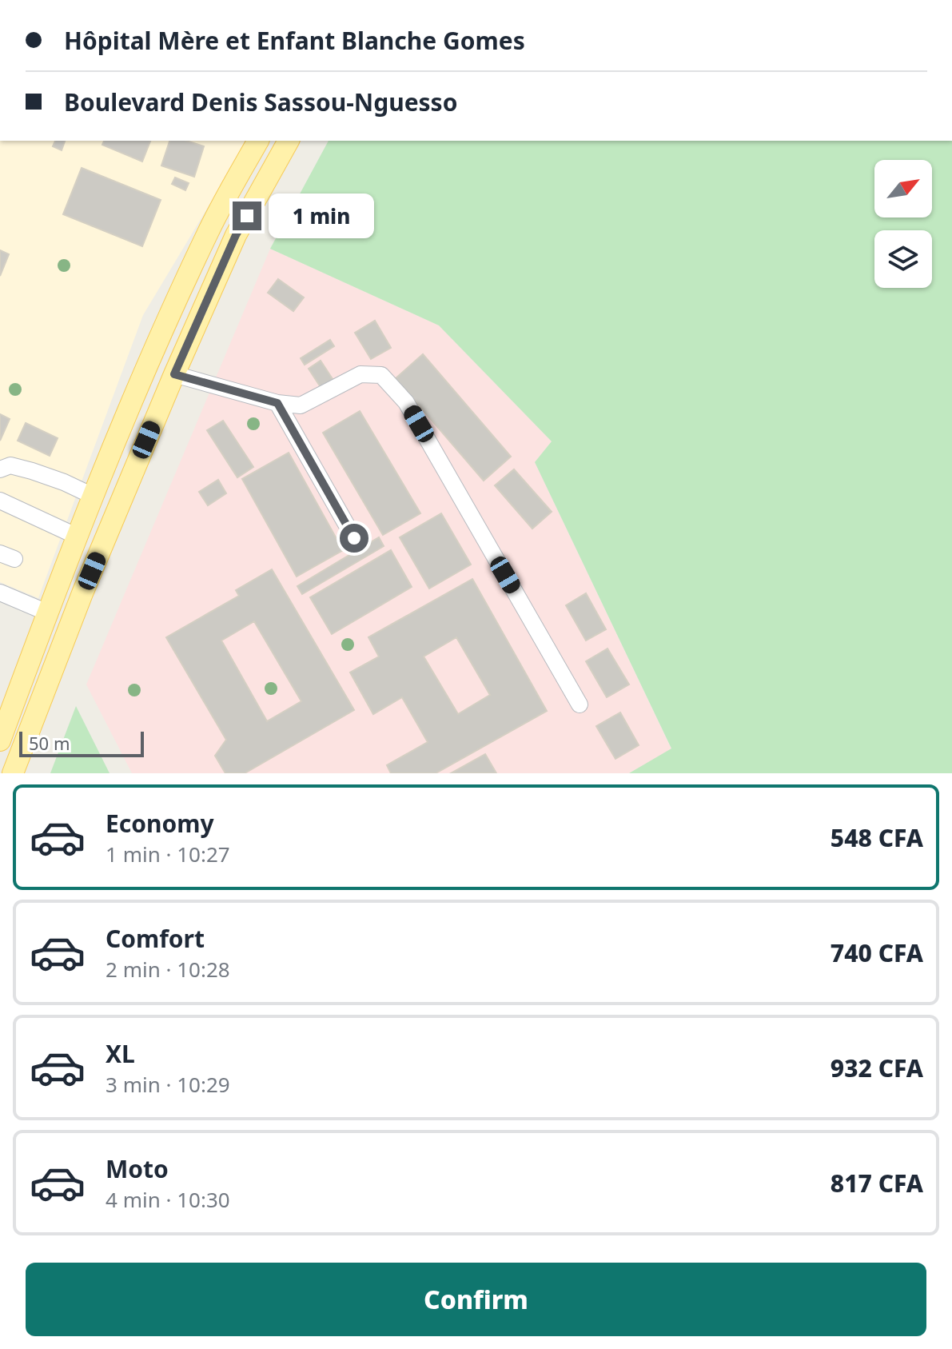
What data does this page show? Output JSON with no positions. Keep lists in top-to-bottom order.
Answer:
{
  "scale_bar": "50 m",
  "north": "top right",
  "page": {
    "banner": ["Hôpital Mère et Enfant Blanche Gomes", "Boulevard Denis Sassou-Nguesso"],
    "bubble": "1 min",
    "scale": "50 m",
    "list": [
      {
        "name": "Economy",
        "note": "1 min · 10:27",
        "value": "548 CFA"
      },
      {
        "name": "Comfort",
        "note": "2 min · 10:28",
        "value": "740 CFA"
      },
      {
        "name": "XL",
        "note": "3 min · 10:29",
        "value": "932 CFA"
      },
      {
        "name": "Moto",
        "note": "4 min · 10:30",
        "value": "817 CFA"
      }
    ],
    "buttons": "Confirm"
  }
}
